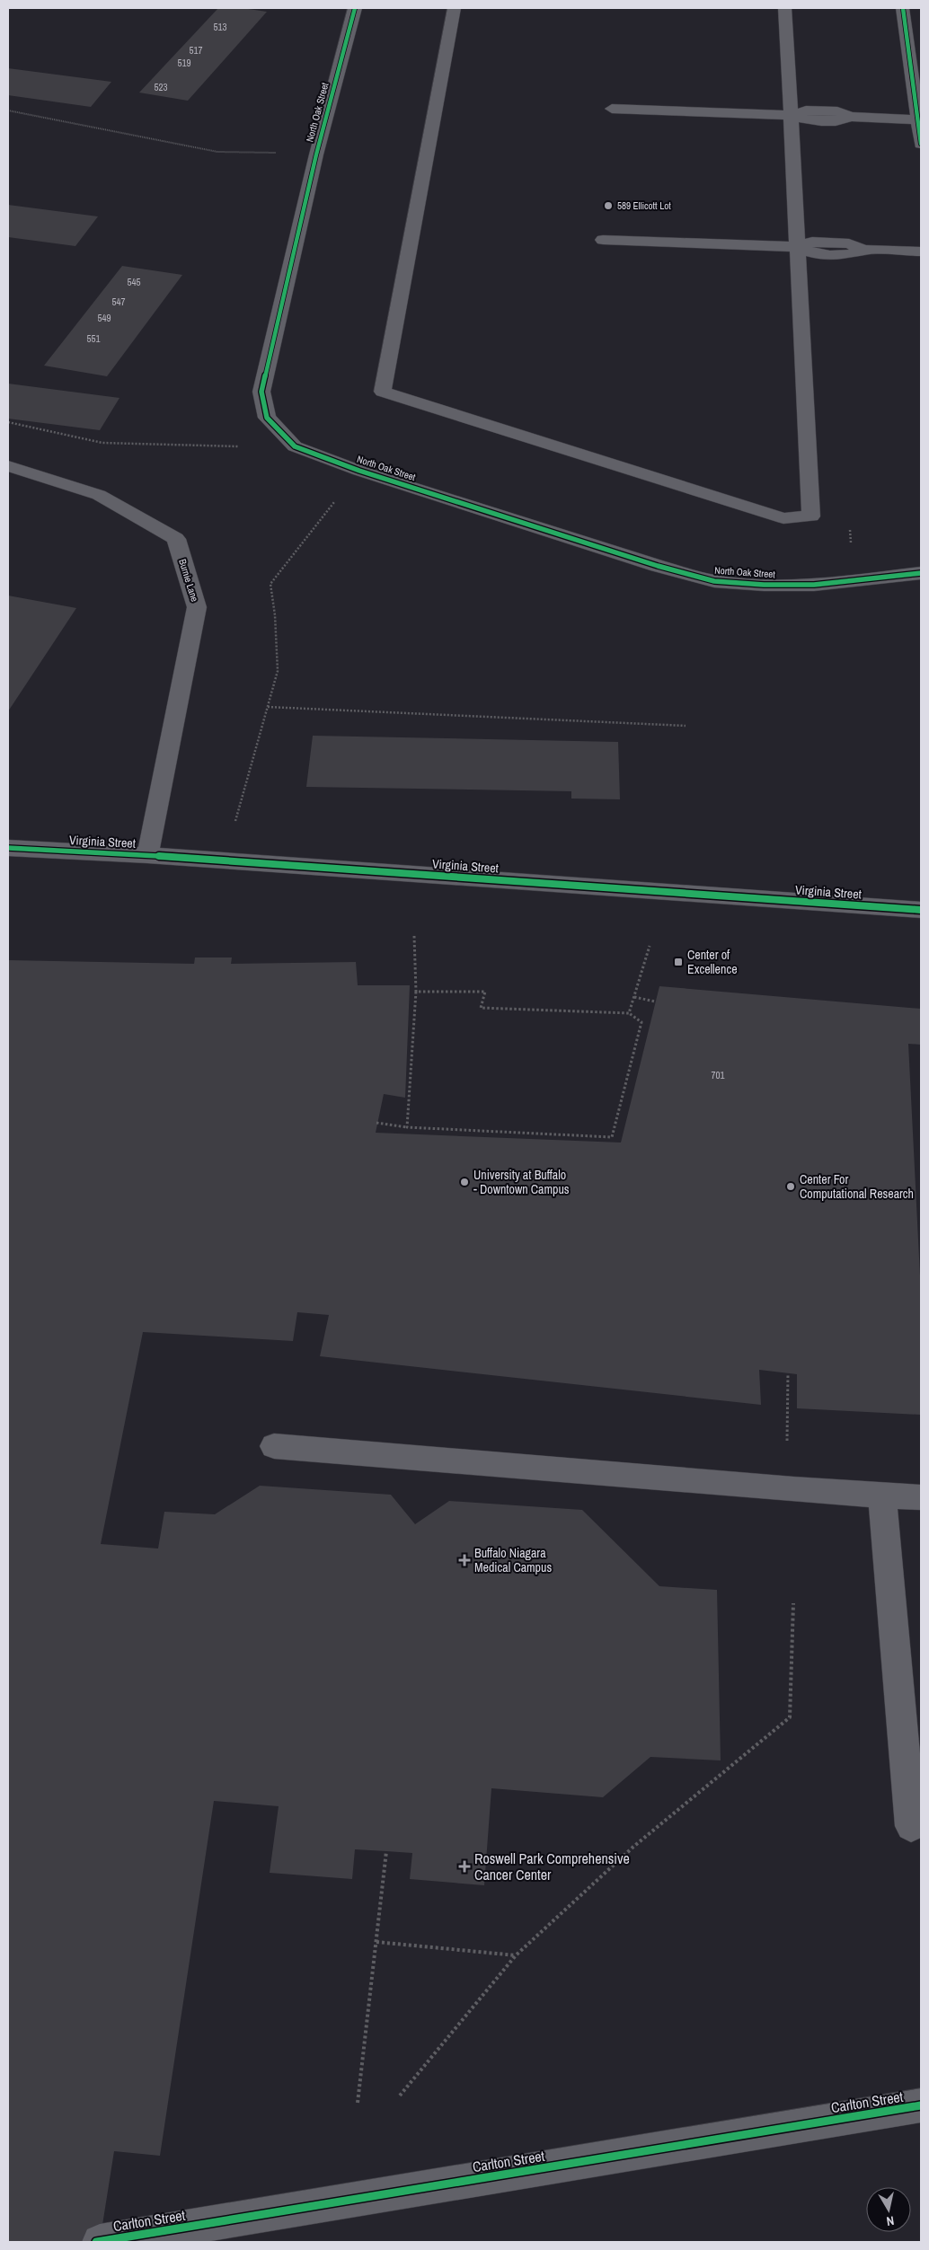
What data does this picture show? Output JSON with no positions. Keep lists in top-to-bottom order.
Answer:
{
  "streets": {
    "street": [
      "North Oak Street",
      "Burnie Lane",
      "Virginia Street",
      "Carlton Street"
    ]
  },
  "crossings": [
    ["Burnie Lane", "Virginia Street"]
  ],
  "places": {
    "other": ["589 Ellicott Lot", "University at Buffalo - Downtown Campus", "Center For Computational Research"],
    "transit": ["Center of Excellence"],
    "health": ["Buffalo Niagara Medical Campus", "Roswell Park Comprehensive Cancer Center"]
  },
  "house_numbers": [
    "513",
    "517",
    "519",
    "523",
    "545",
    "547",
    "549",
    "551",
    "701"
  ],
  "north": "bottom"
}
